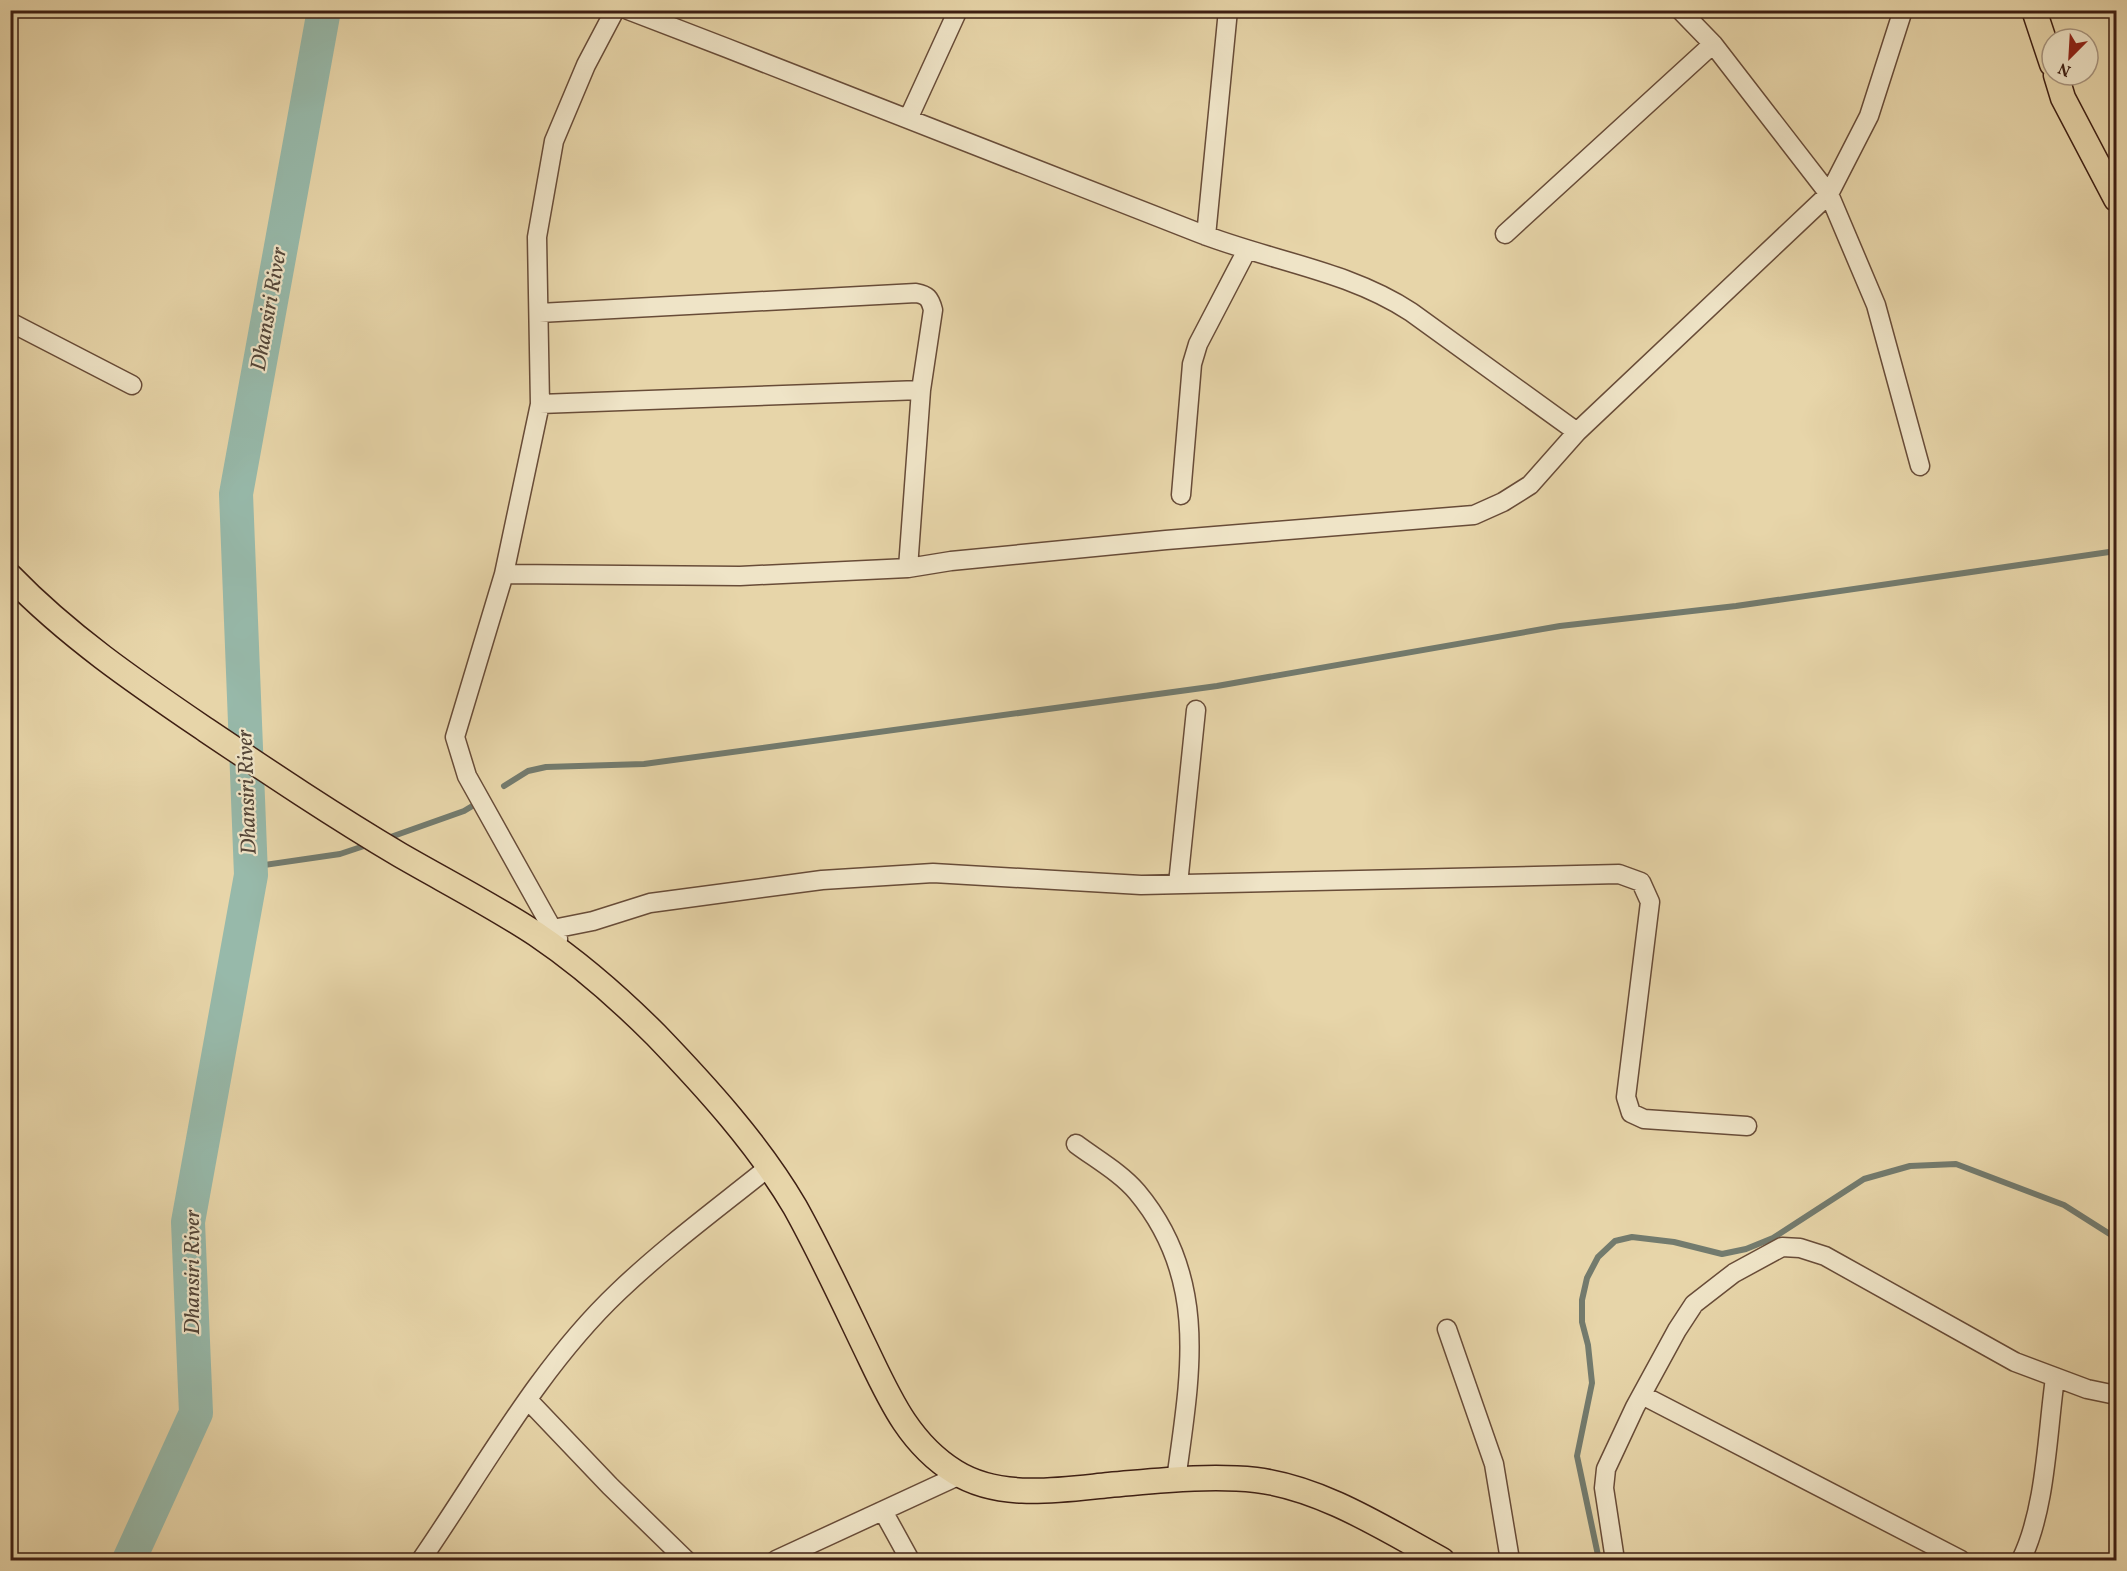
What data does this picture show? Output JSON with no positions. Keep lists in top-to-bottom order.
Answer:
{
  "water": ["Dhansiri River"],
  "north": "bottom left"
}
